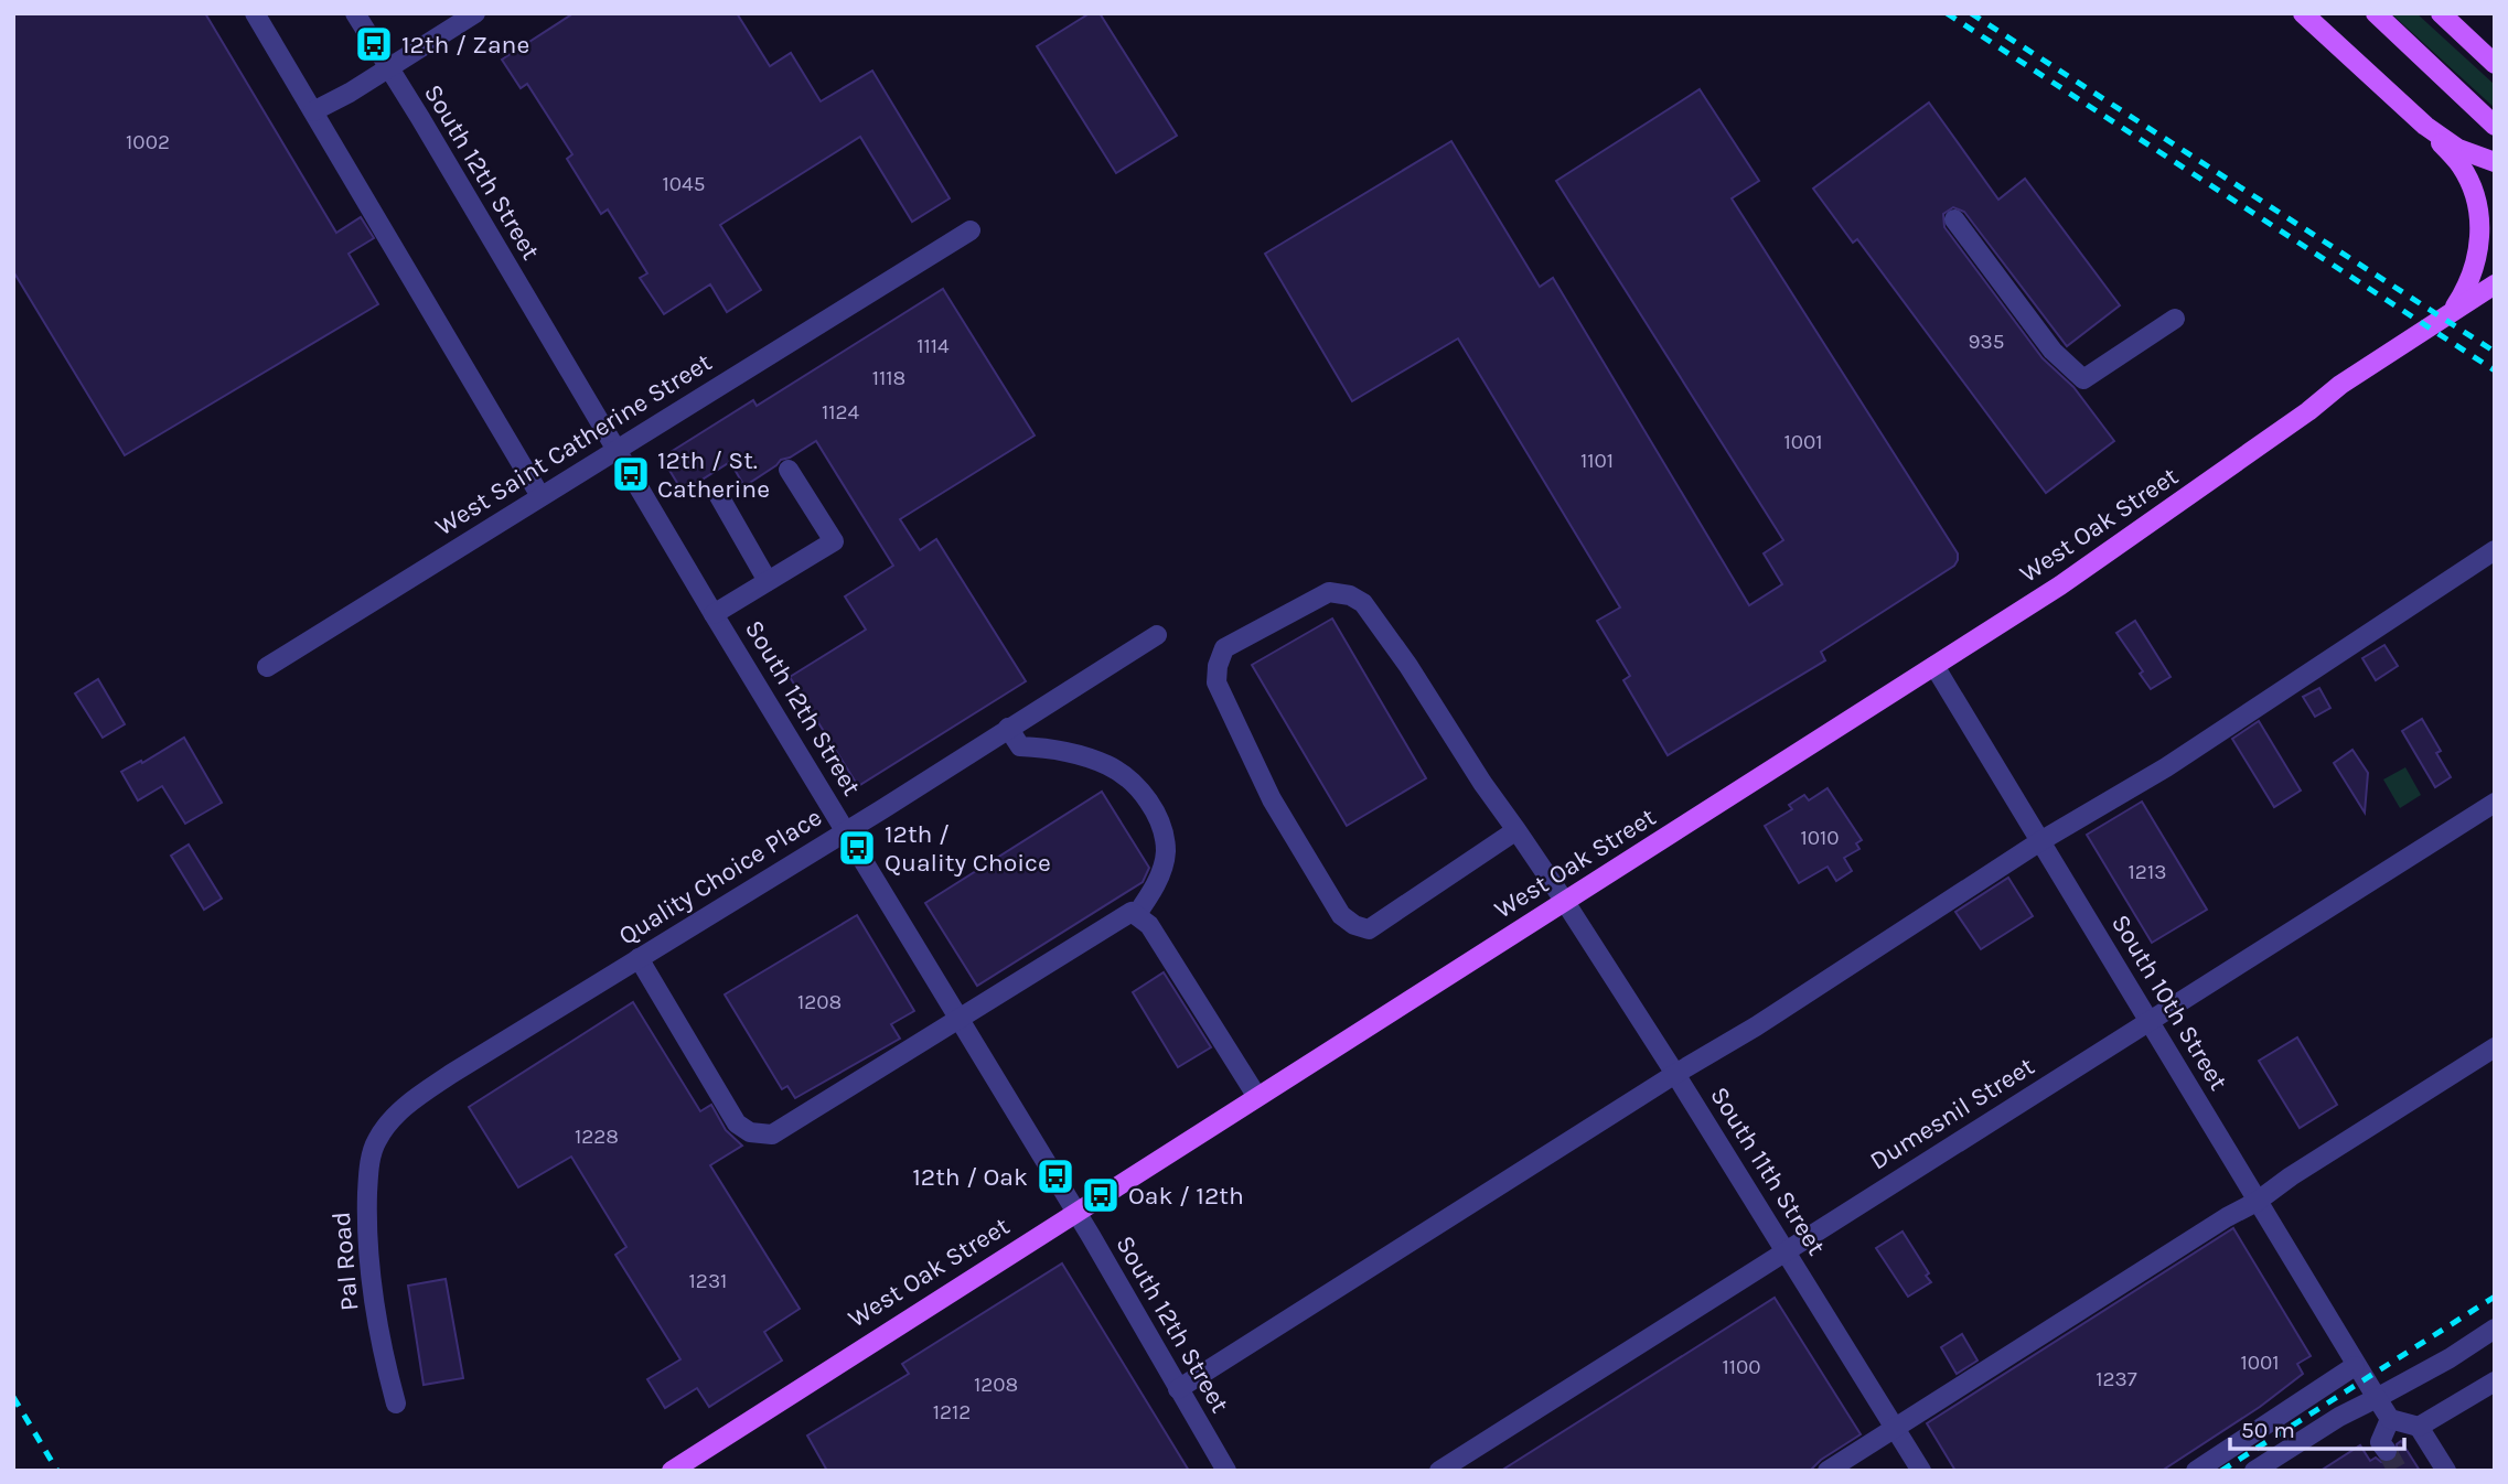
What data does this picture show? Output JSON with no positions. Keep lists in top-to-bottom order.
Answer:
{
  "streets": {
    "main road": ["West Oak Street"],
    "street": [
      "South 12th Street",
      "West Saint Catherine Street",
      "Quality Choice Place",
      "South 10th Street",
      "Dumesnil Street",
      "South 11th Street",
      "Pal Road"
    ]
  },
  "crossings": [
    ["South 12th Street", "West Saint Catherine Street"],
    ["South 12th Street", "West Oak Street"],
    ["South 12th Street", "Quality Choice Place"],
    ["West Oak Street", "South 10th Street"],
    ["West Oak Street", "South 11th Street"],
    ["Quality Choice Place", "Pal Road"],
    ["South 10th Street", "Dumesnil Street"],
    ["Dumesnil Street", "South 11th Street"]
  ],
  "places": {
    "bus stop": [
      "12th / Zane",
      "12th / St. Catherine",
      "12th / Quality Choice",
      "12th / Oak",
      "Oak / 12th"
    ]
  },
  "house_numbers": [
    "1002",
    "1045",
    "935",
    "1114",
    "1118",
    "1124",
    "1001",
    "1101",
    "1010",
    "1213",
    "1208",
    "1228",
    "1231",
    "1001",
    "1100",
    "1237",
    "1208",
    "1212"
  ],
  "scale_bar": "50 m"
}
